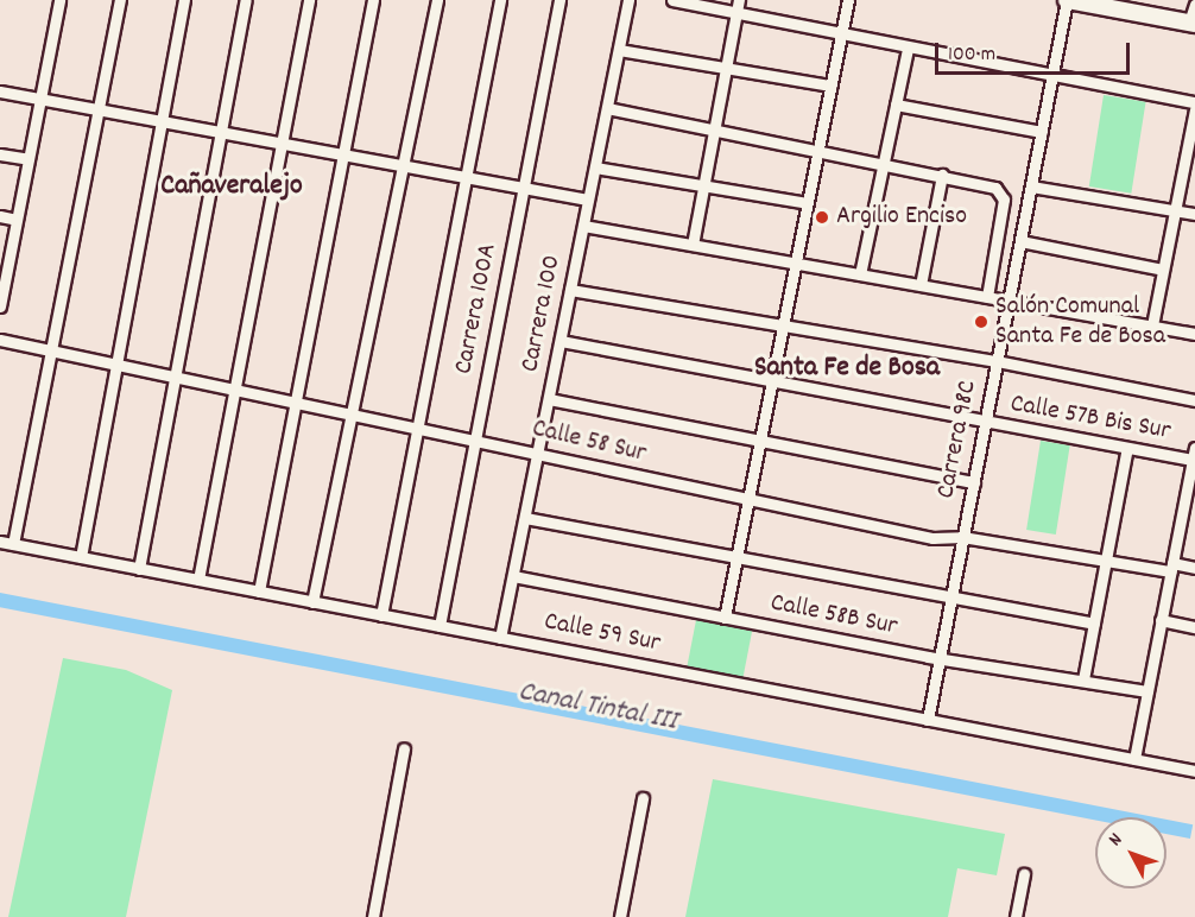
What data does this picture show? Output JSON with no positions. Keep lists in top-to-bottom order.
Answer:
{
  "streets": {
    "street": [
      "Carrera 100A",
      "Carrera 100",
      "Calle 57B Bis Sur",
      "Carrera 98C",
      "Calle 58 Sur",
      "Calle 58B Sur",
      "Calle 59 Sur"
    ]
  },
  "crossings": [
    ["Carrera 100A", "Calle 58 Sur"],
    ["Carrera 100A", "Calle 59 Sur"],
    ["Carrera 100", "Calle 57B Bis Sur"],
    ["Carrera 100", "Calle 58 Sur"],
    ["Carrera 100", "Calle 58B Sur"],
    ["Carrera 100", "Calle 59 Sur"],
    ["Calle 57B Bis Sur", "Carrera 98C"],
    ["Carrera 98C", "Calle 58 Sur"],
    ["Carrera 98C", "Calle 58B Sur"],
    ["Carrera 98C", "Calle 59 Sur"]
  ],
  "districts": ["Cañaveralejo", "Santa Fe de Bosa"],
  "water": ["Canal Tintal III"],
  "places": ["Argilio Enciso", "Salón Comunal Santa Fe de Bosa"],
  "scale_bar": "100 m",
  "north": "top left"
}
